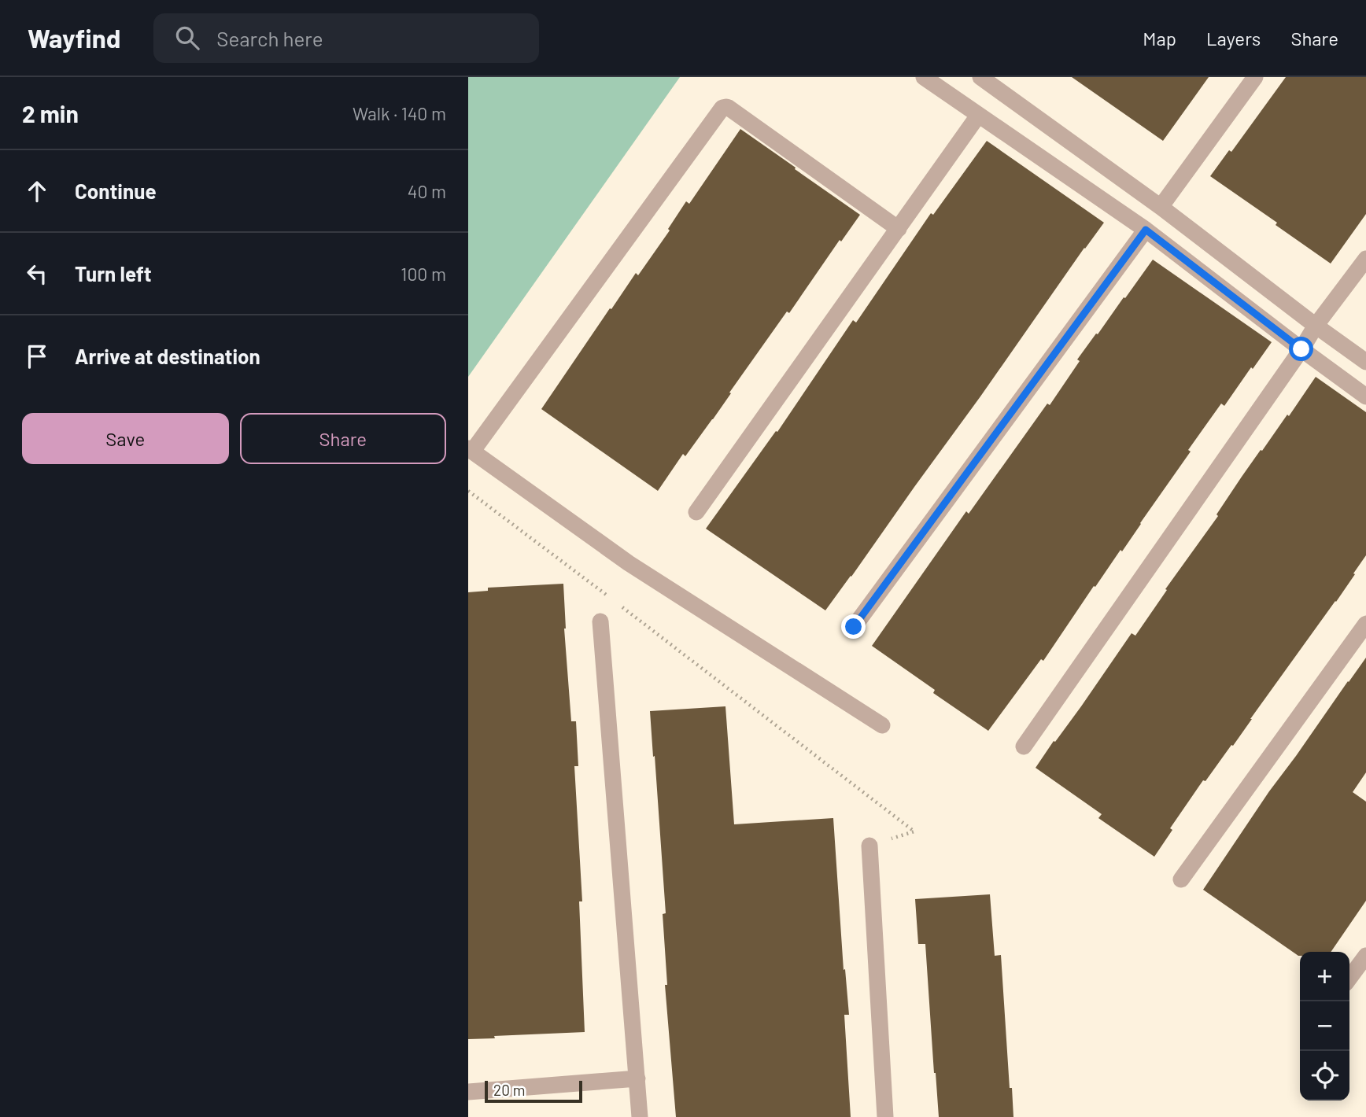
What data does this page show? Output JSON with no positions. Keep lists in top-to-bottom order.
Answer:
{
  "scale_bar": "20 m",
  "page": {
    "header": "Wayfind",
    "search": "Search here",
    "nav": ["Map", "Layers", "Share"],
    "heading": ["2 min", "Walk · 140 m"],
    "list": [
      ["Continue", "40 m"],
      ["Turn left", "100 m"],
      "Arrive at destination"
    ],
    "buttons": ["Save", "Share"],
    "map_buttons": ["+", "−"],
    "scale": "20 m"
  }
}
